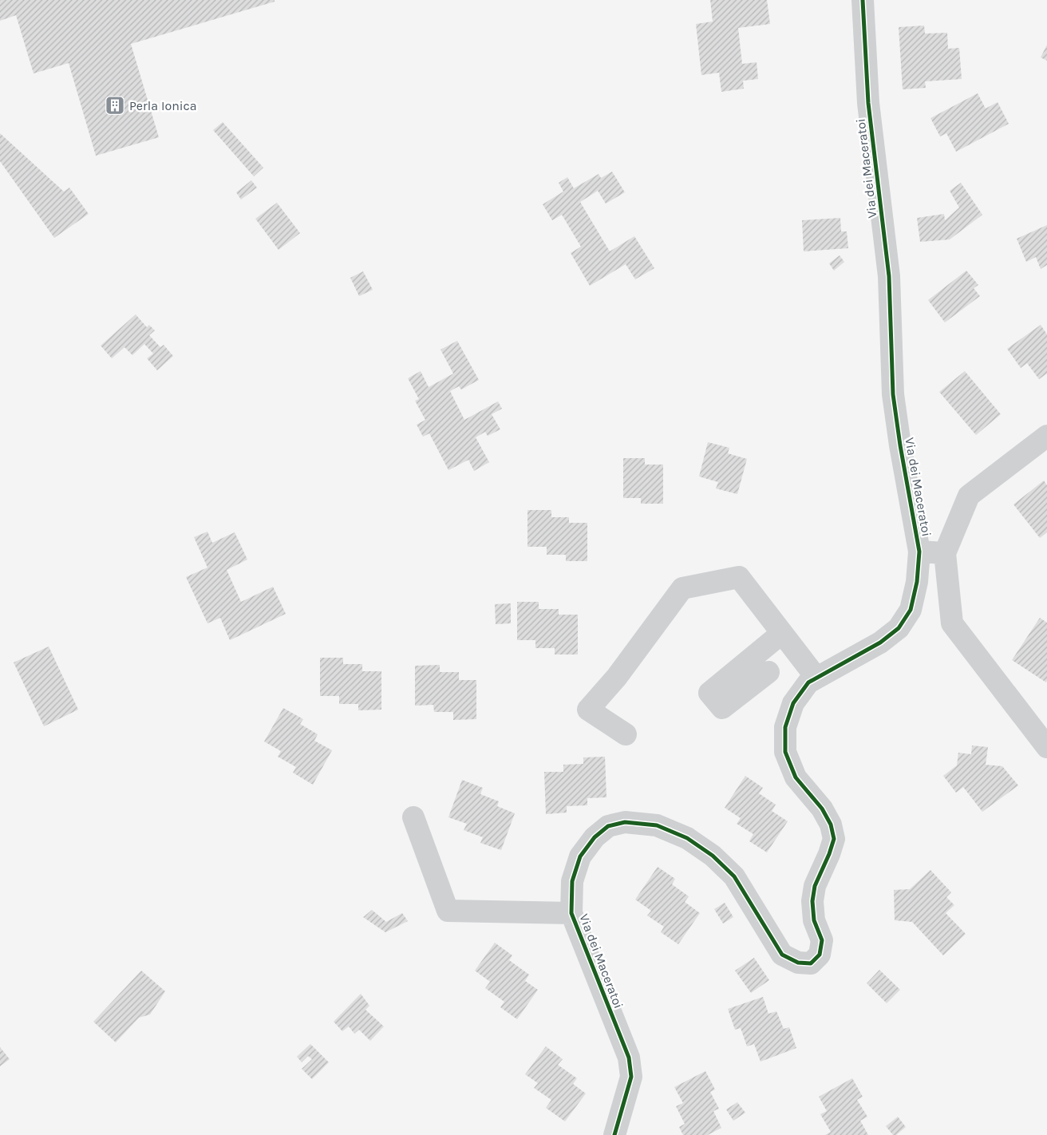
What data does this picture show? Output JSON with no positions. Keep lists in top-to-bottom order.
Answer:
{
  "streets": {
    "street": ["Via dei Maceratoi"]
  },
  "places": {
    "building": ["Perla Ionica"]
  }
}
